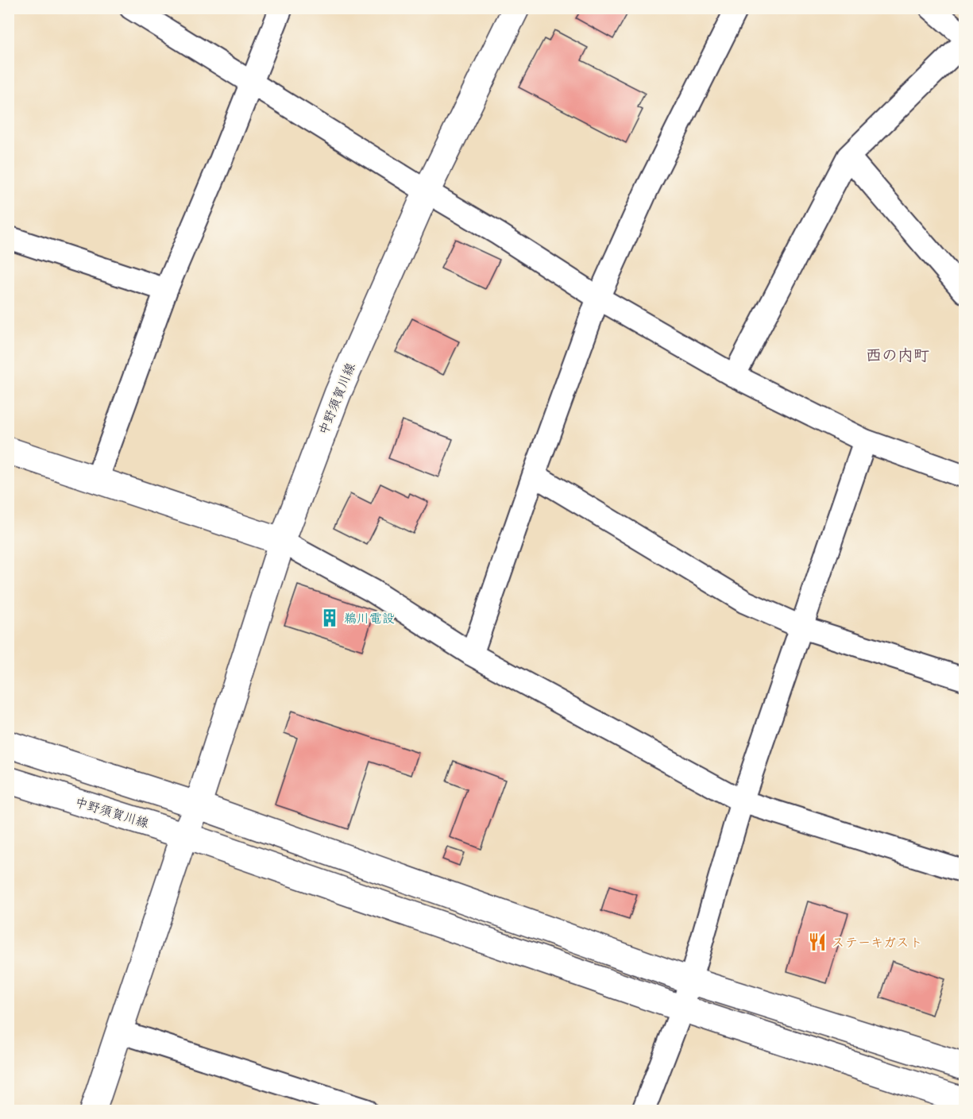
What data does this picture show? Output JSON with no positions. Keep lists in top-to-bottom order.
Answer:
{
  "streets": {
    "street": ["中野須賀川線"]
  },
  "districts": ["西の内町"],
  "places": {
    "building": ["鵜川電設"],
    "restaurant": ["ステーキガスト"]
  }
}
